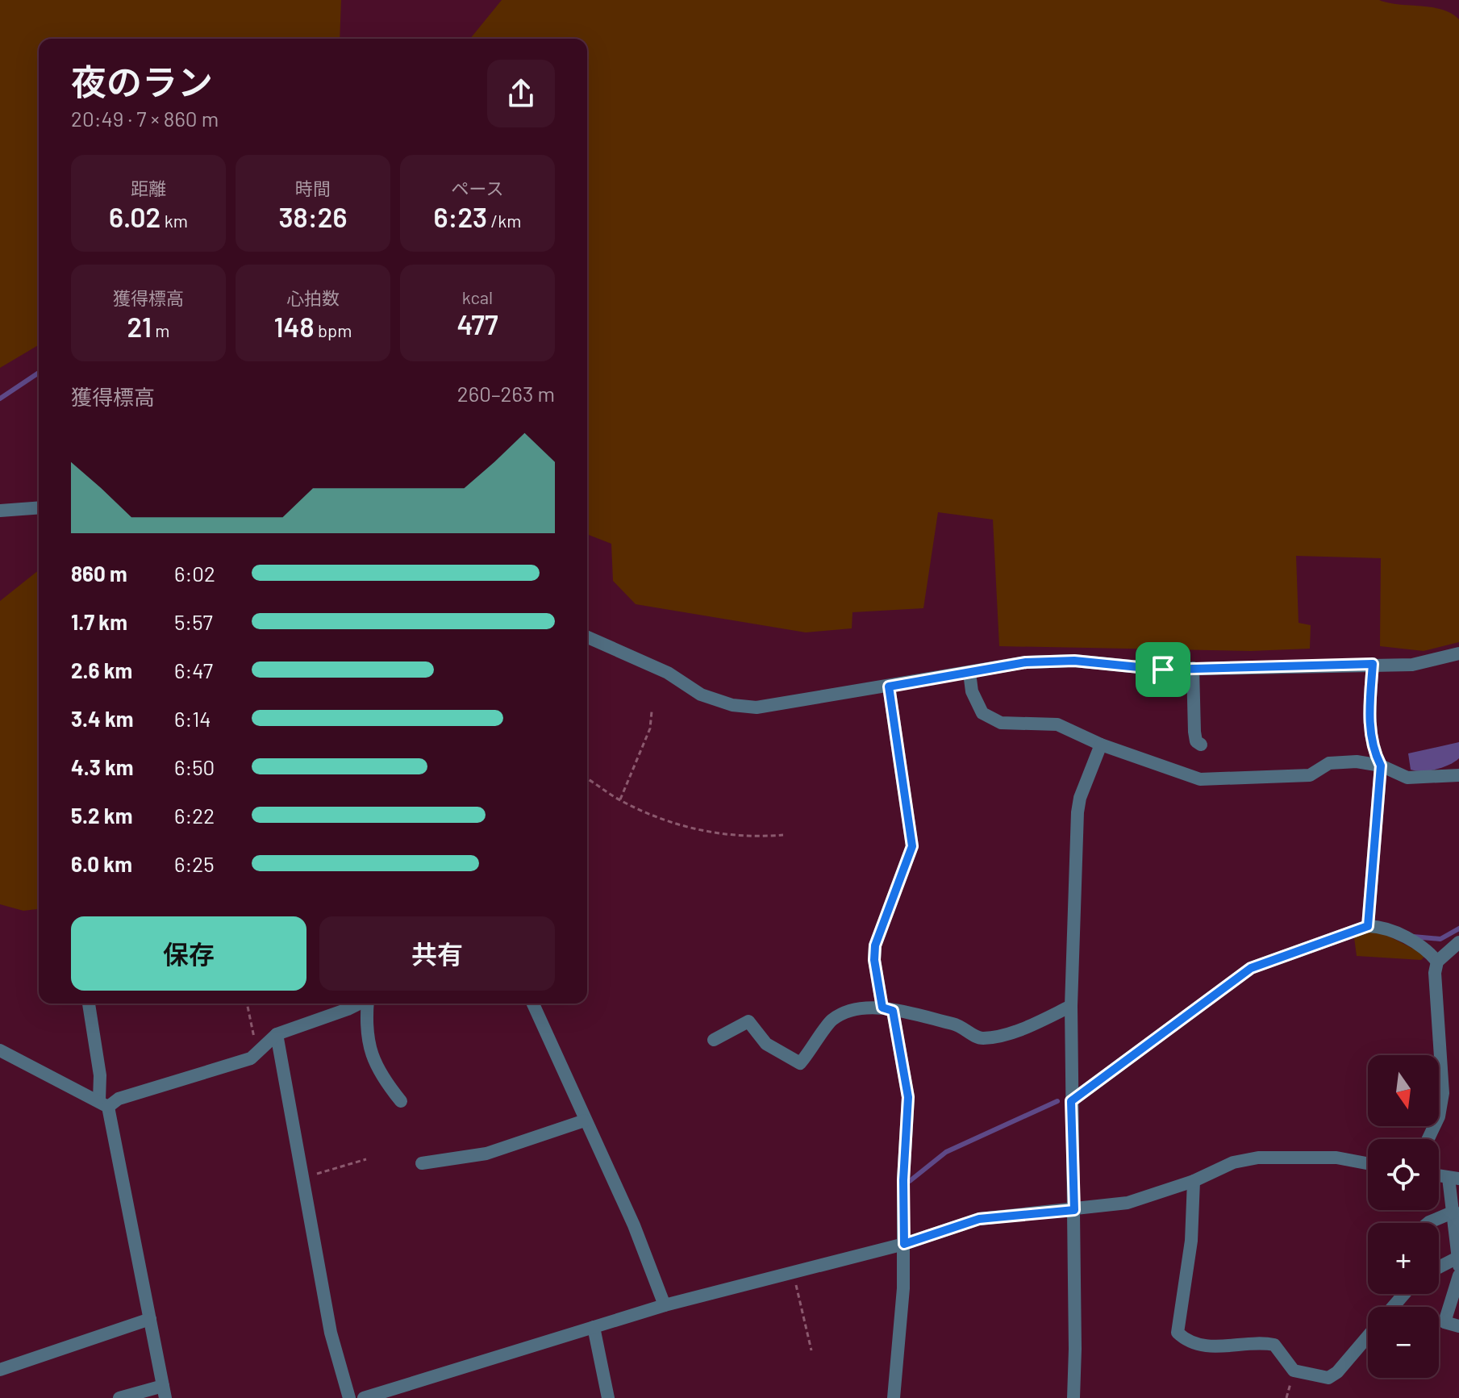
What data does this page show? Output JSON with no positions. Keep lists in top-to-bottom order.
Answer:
{
  "north": "bottom",
  "page": {
    "heading": ["夜のラン", "20:49 · 7 × 860 m"],
    "stats": [
      ["距離", "6.02 km"],
      ["時間", "38:26"],
      ["ペース", "6:23 /km"],
      ["獲得標高", "21 m"],
      ["心拍数", "148 bpm"],
      ["kcal", "477"]
    ],
    "chart": ["獲得標高", "260–263 m"],
    "list": [
      {
        "name": "860 m",
        "note": "6:02"
      },
      {
        "name": "1.7 km",
        "note": "5:57"
      },
      {
        "name": "2.6 km",
        "note": "6:47"
      },
      {
        "name": "3.4 km",
        "note": "6:14"
      },
      {
        "name": "4.3 km",
        "note": "6:50"
      },
      {
        "name": "5.2 km",
        "note": "6:22"
      },
      {
        "name": "6.0 km",
        "note": "6:25"
      }
    ],
    "buttons": ["保存", "共有"],
    "map_buttons": ["+", "−"]
  }
}
